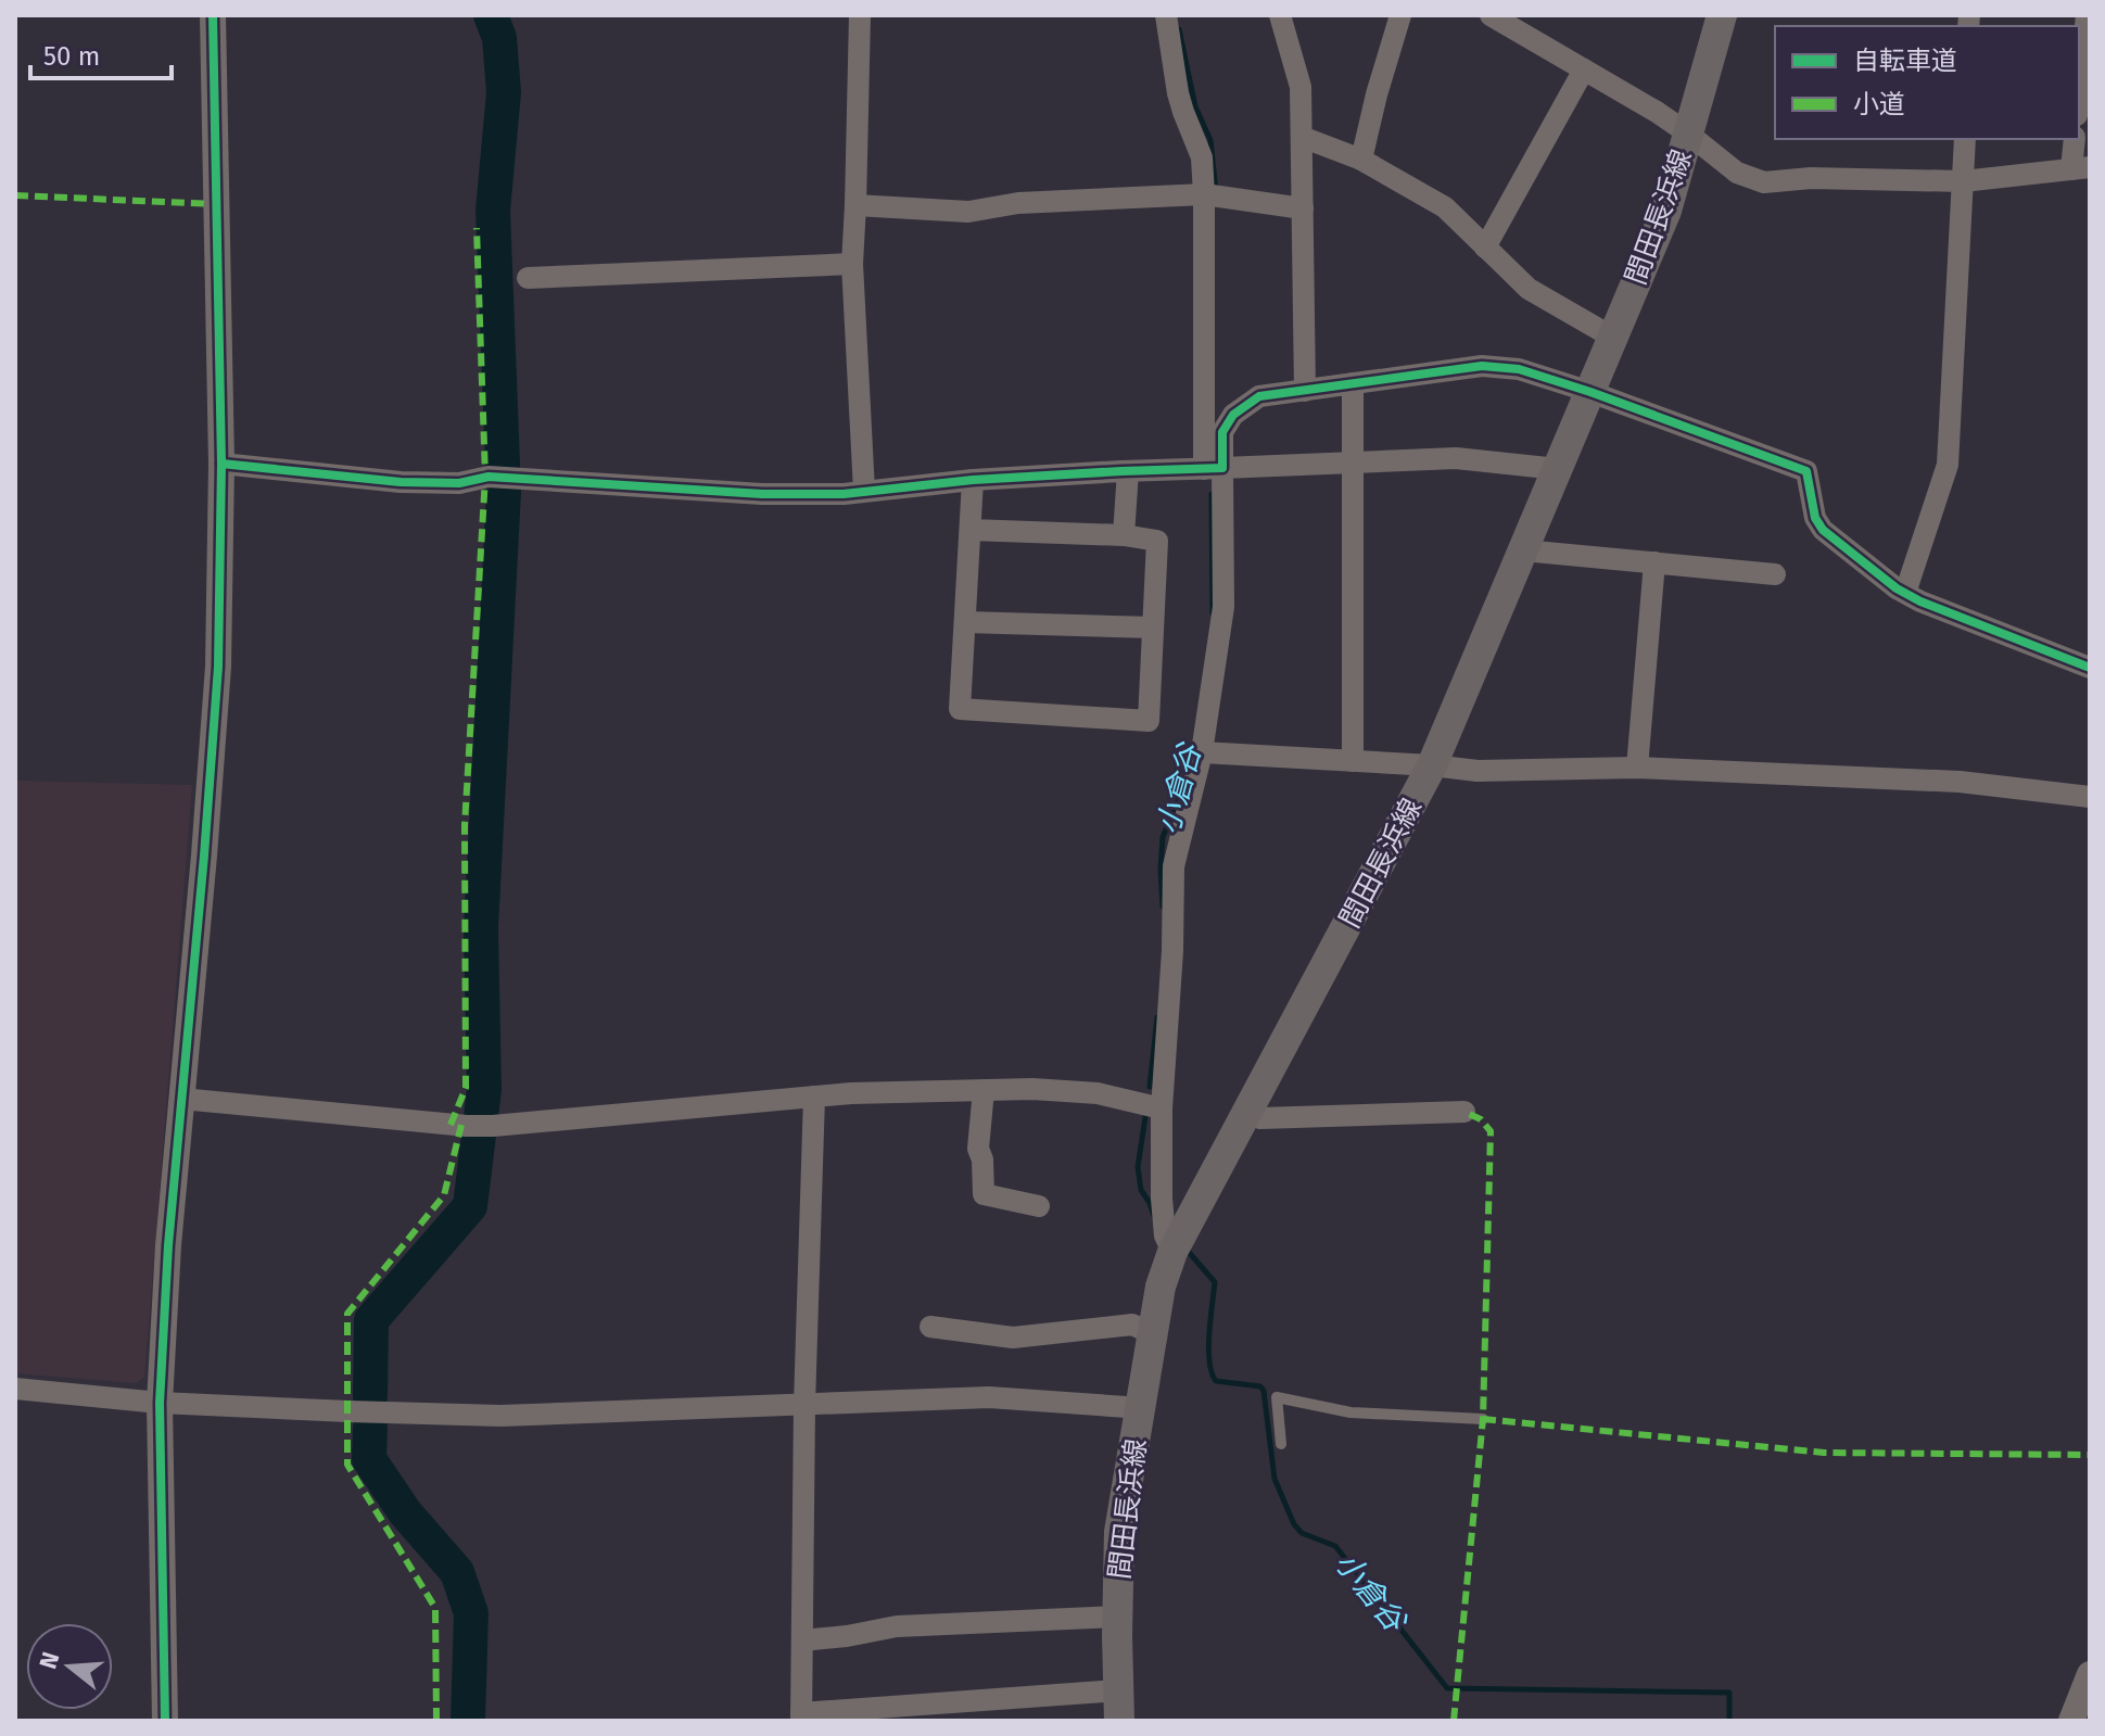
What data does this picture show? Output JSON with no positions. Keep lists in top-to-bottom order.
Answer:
{
  "streets": {
    "main road": ["間田長浜線"]
  },
  "water": ["小倉谷"],
  "legend": ["自転車道", "小道"],
  "scale_bar": "50 m",
  "north": "left"
}
